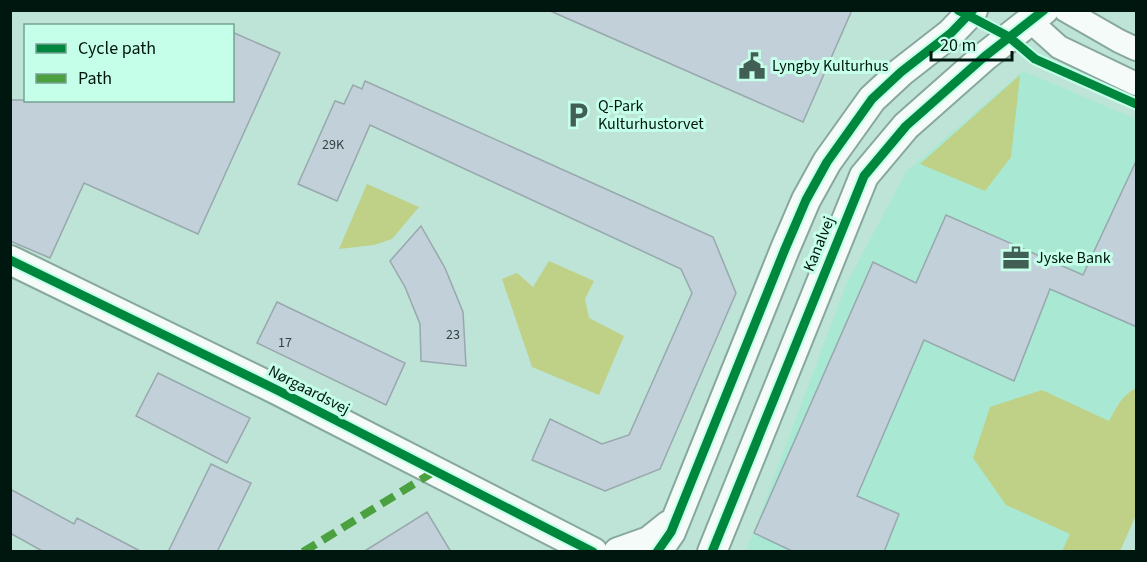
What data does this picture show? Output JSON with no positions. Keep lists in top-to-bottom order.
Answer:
{
  "streets": {
    "street": ["Kanalvej", "Nørgaardsvej"]
  },
  "places": {
    "public building": ["Lyngby Kulturhus"],
    "parking": ["Q-Park Kulturhustorvet"],
    "office": ["Jyske Bank"]
  },
  "house_numbers": ["29K", "23", "17"],
  "legend": ["Cycle path", "Path"],
  "scale_bar": "20 m"
}
